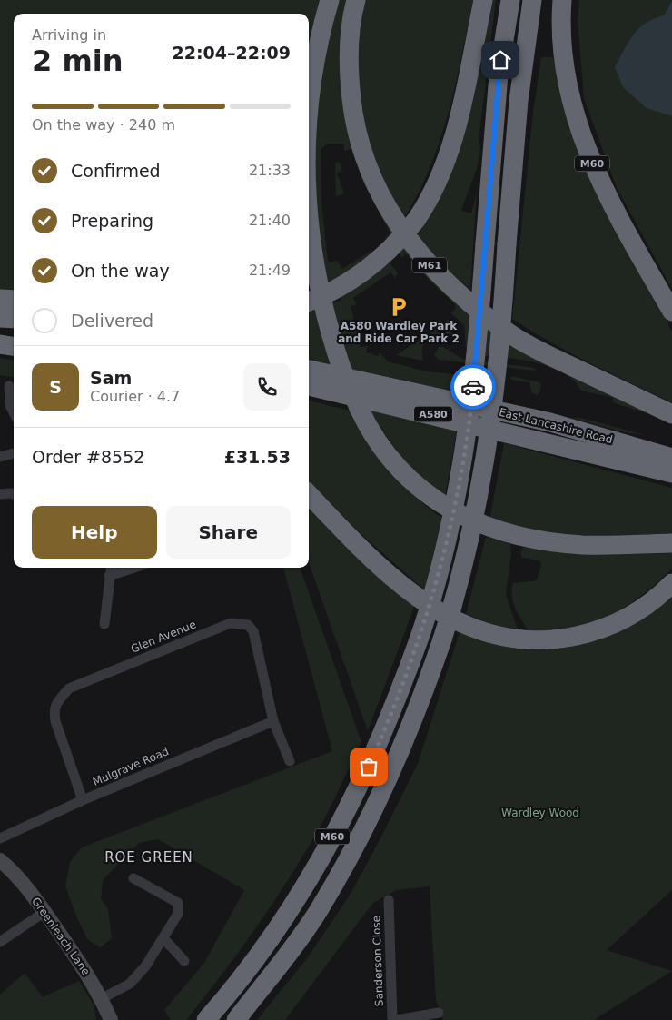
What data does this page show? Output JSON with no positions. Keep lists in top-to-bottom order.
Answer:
{
  "streets": {
    "highway": [
      "M60",
      "M61",
      "A580",
      "East Lancashire Road"
    ],
    "street": [
      "Glen Avenue",
      "Mulgrave Road",
      "Greenleach Lane",
      "Sanderson Close"
    ]
  },
  "crossings": [
    ["Glen Avenue", "Mulgrave Road"]
  ],
  "districts": ["ROE GREEN"],
  "parks": ["Wardley Wood"],
  "places": {
    "parking": ["A580 Wardley Park and Ride Car Park 2"]
  },
  "page": {
    "heading": ["2 min", "Arriving in", "22:04–22:09"],
    "panel": [
      "Sam",
      "Courier · 4.7",
      "Order #8552",
      "£31.53"
    ],
    "bar": "On the way · 240 m",
    "list": [
      ["Confirmed", "21:33"],
      ["Preparing", "21:40"],
      ["On the way", "21:49"],
      "Delivered"
    ],
    "round": "S",
    "buttons": ["Help", "Share"]
  }
}
